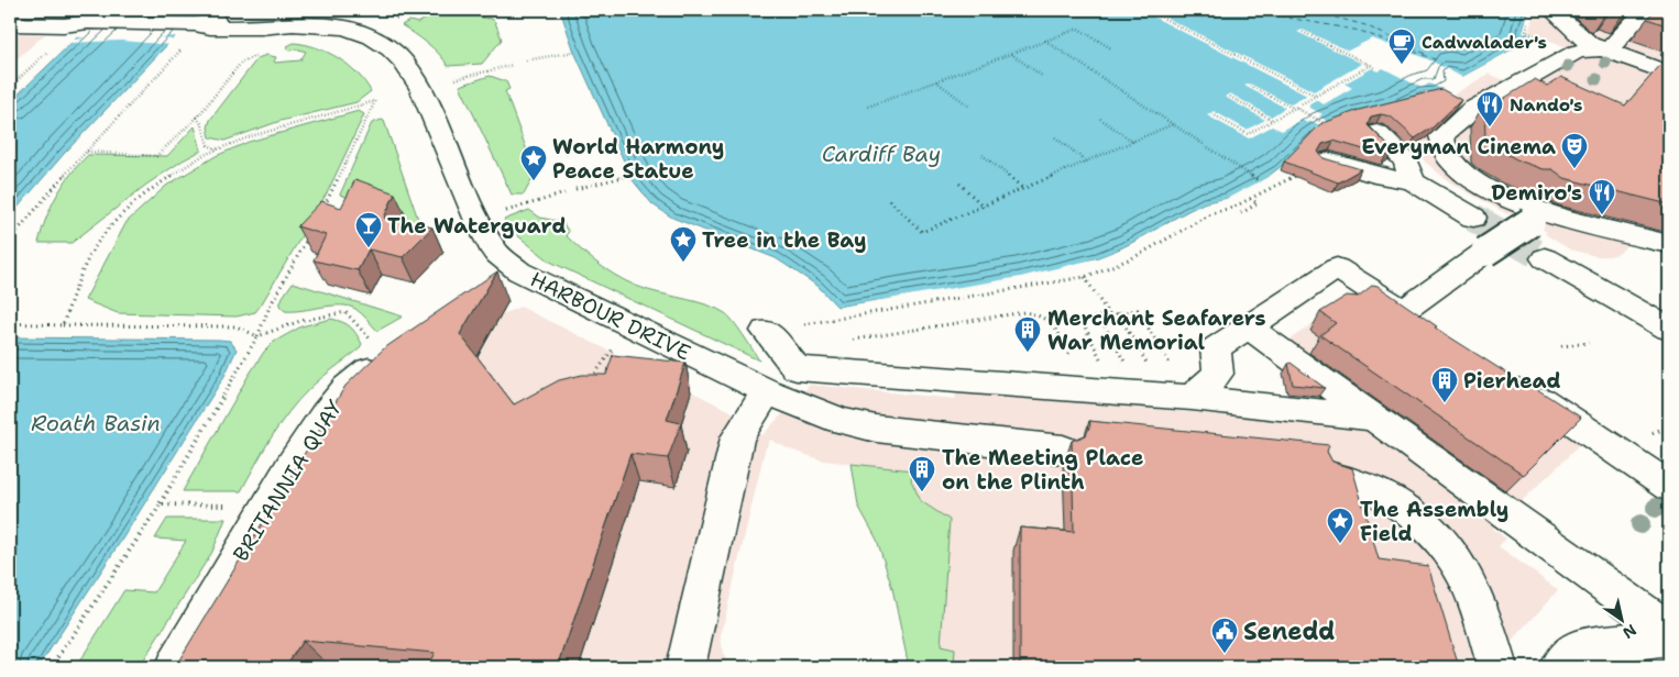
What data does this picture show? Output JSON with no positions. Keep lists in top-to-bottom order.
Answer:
{
  "streets": {
    "street": ["HARBOUR DRIVE", "BRITANNIA QUAY"]
  },
  "water": ["Cardiff Bay", "Roath Basin"],
  "places": {
    "cafe": ["Cadwalader's"],
    "restaurant": ["Nando's", "Demiro's"],
    "theatre": ["Everyman Cinema"],
    "place": ["World Harmony Peace Statue", "Tree in the Bay", "The Assembly Field"],
    "bar": ["The Waterguard"],
    "building": ["Merchant Seafarers War Memorial", "Pierhead", "The Meeting Place on the Plinth"],
    "public building": ["Senedd"]
  },
  "north": "bottom right"
}
